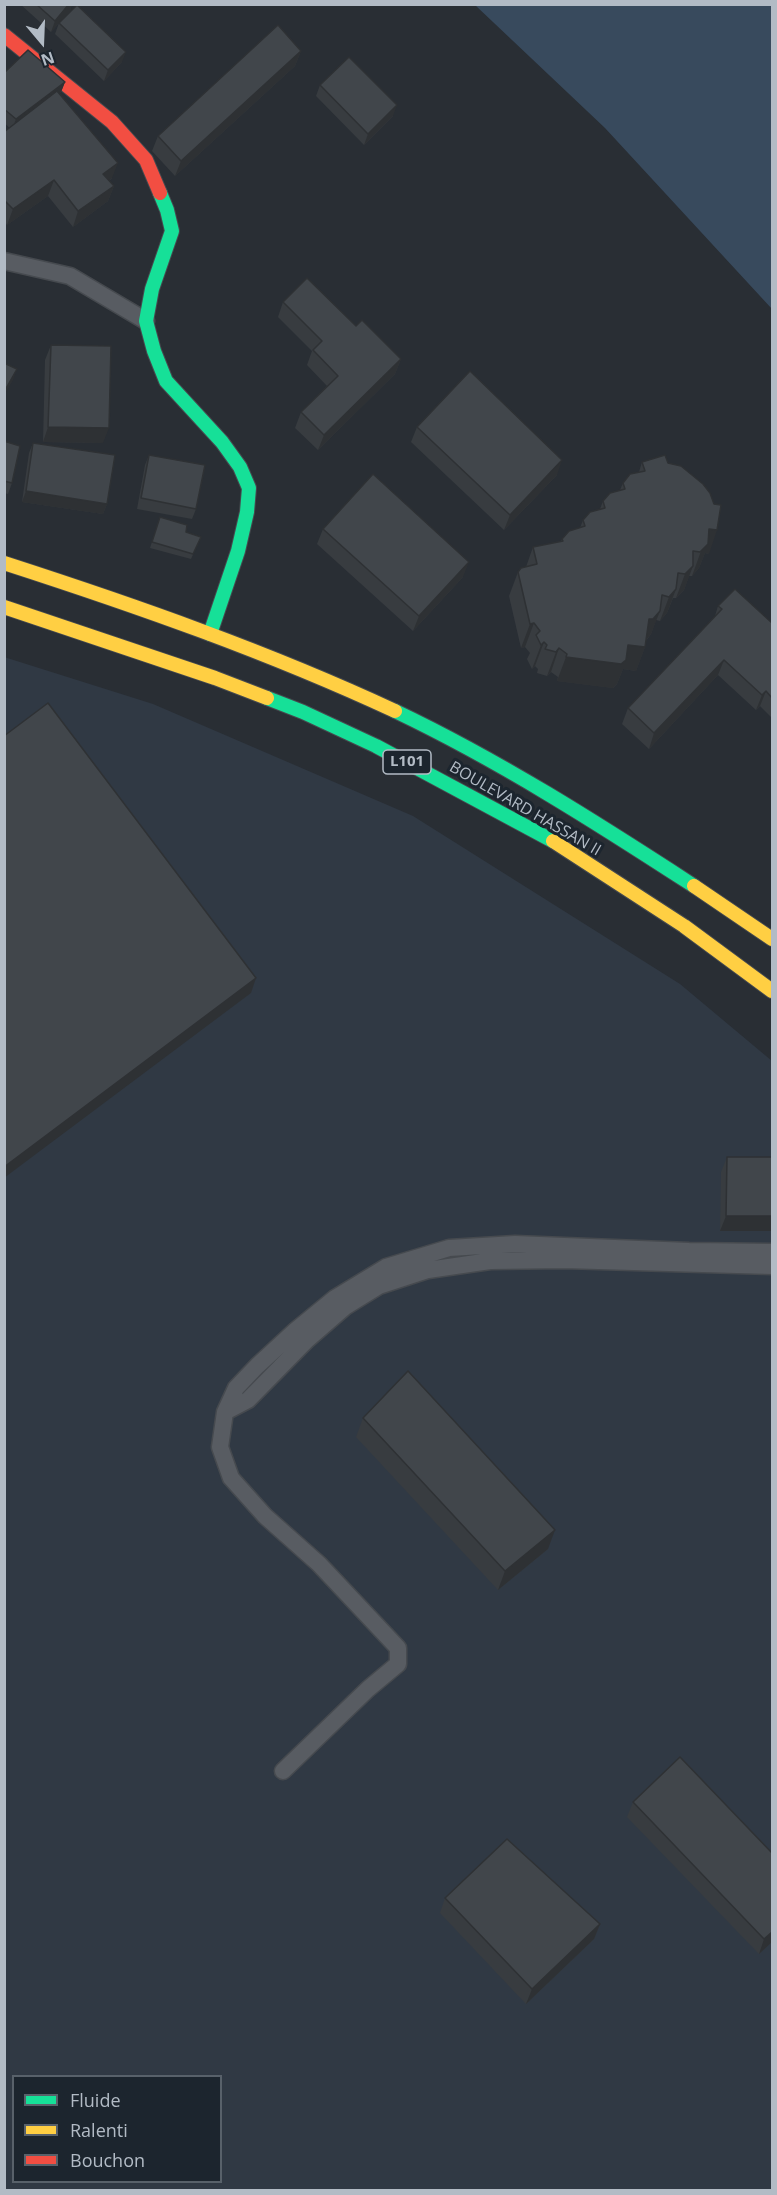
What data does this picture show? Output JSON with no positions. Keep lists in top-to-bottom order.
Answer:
{
  "streets": {
    "main road": ["L101", "BOULEVARD HASSAN II"]
  },
  "legend": ["Fluide", "Ralenti", "Bouchon"],
  "north": "bottom"
}
